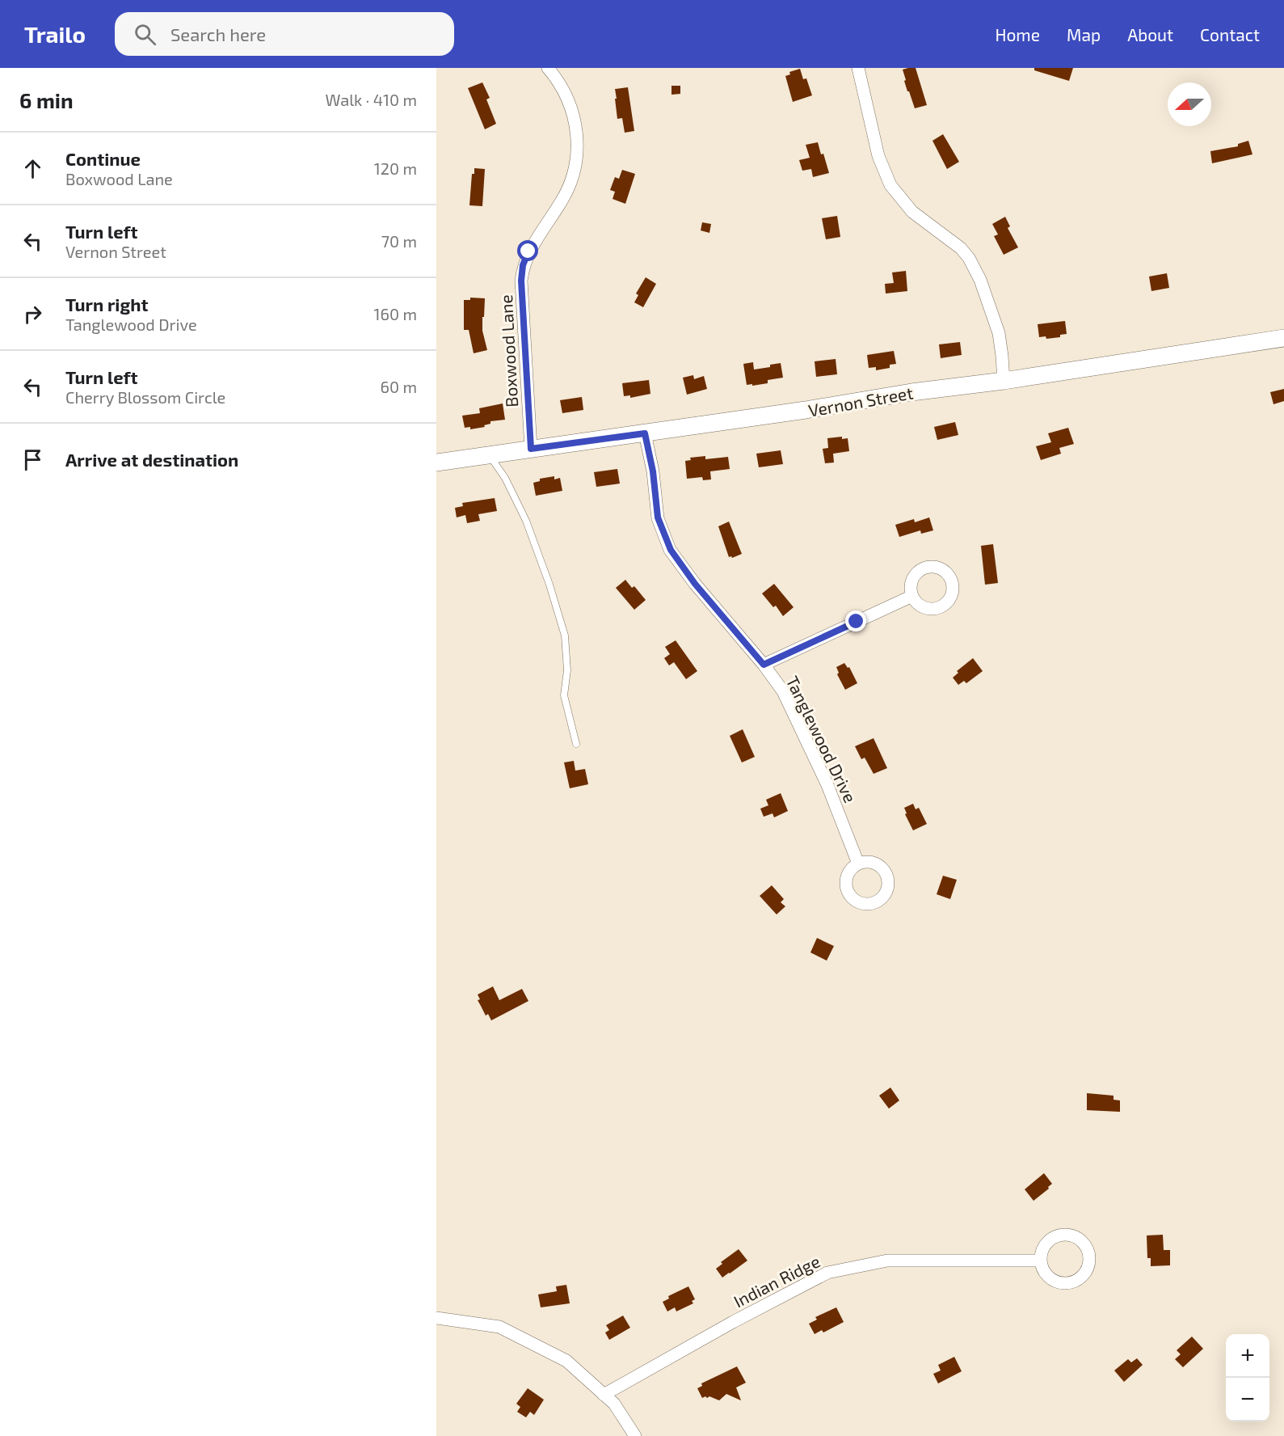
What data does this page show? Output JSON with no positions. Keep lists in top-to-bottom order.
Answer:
{
  "streets": {
    "main road": ["Vernon Street"],
    "street": ["Boxwood Lane", "Tanglewood Drive", "Indian Ridge"]
  },
  "crossings": [
    ["Boxwood Lane", "Vernon Street"],
    ["Vernon Street", "Tanglewood Drive"]
  ],
  "north": "left",
  "page": {
    "header": "Trailo",
    "search": "Search here",
    "nav": [
      "Home",
      "Map",
      "About",
      "Contact"
    ],
    "heading": ["6 min", "Walk · 410 m"],
    "list": [
      ["Continue", "Boxwood Lane", "120 m"],
      ["Turn left", "Vernon Street", "70 m"],
      ["Turn right", "Tanglewood Drive", "160 m"],
      ["Turn left", "Cherry Blossom Circle", "60 m"],
      "Arrive at destination"
    ],
    "map_buttons": ["+", "−"]
  }
}
